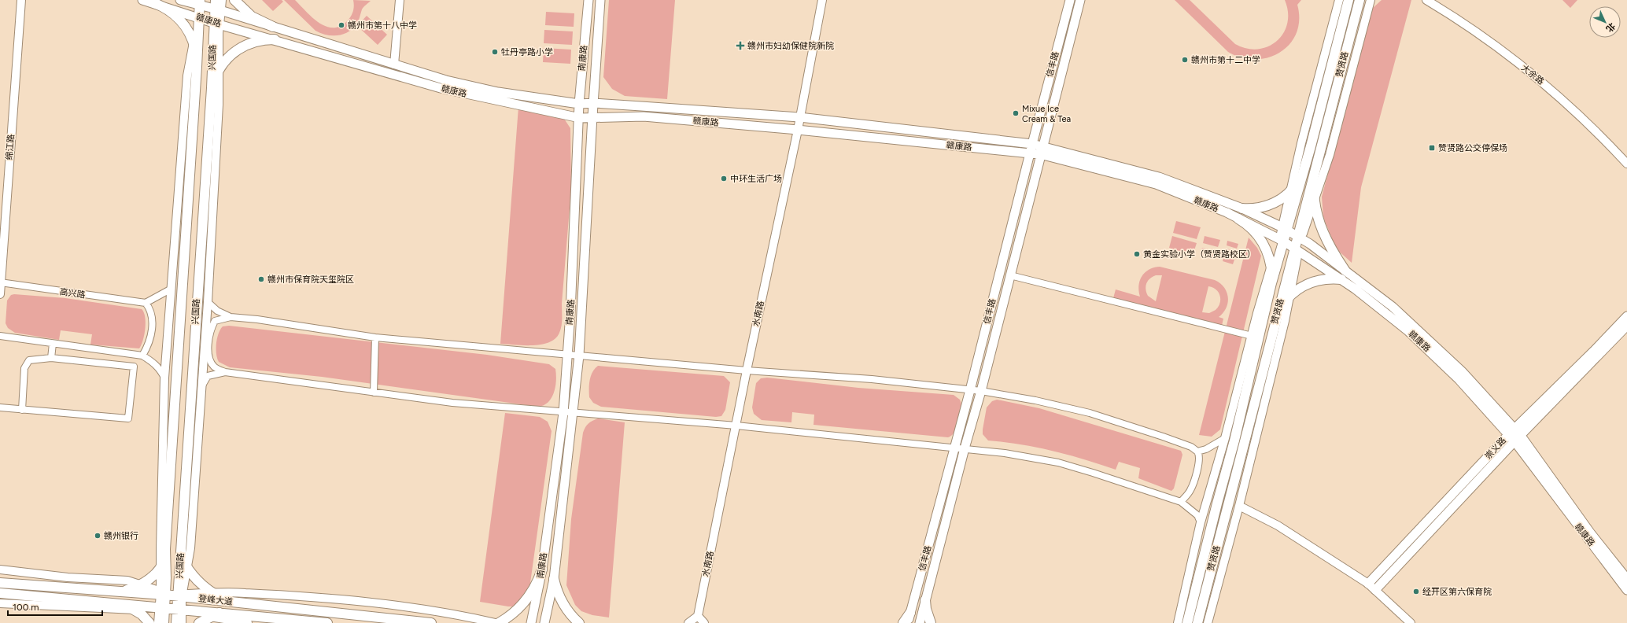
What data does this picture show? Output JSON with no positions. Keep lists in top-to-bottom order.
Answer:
{
  "streets": {
    "main road": [
      "赣康路",
      "兴国路",
      "南康路",
      "信丰路",
      "赞贤路",
      "崇义路",
      "登峰大道"
    ],
    "street": [
      "大余路",
      "绵江路",
      "高兴路",
      "水南路"
    ]
  },
  "crossings": [
    ["赣康路", "兴国路"],
    ["赣康路", "南康路"],
    ["赣康路", "信丰路"],
    ["赣康路", "赞贤路"],
    ["赣康路", "水南路"],
    ["赣康路", "崇义路"],
    ["兴国路", "登峰大道"],
    ["绵江路", "高兴路"]
  ],
  "places": {
    "other": [
      "赣州市第十八中学",
      "牡丹亭路小学",
      "赣州市第十二中学",
      "Mixue Ice Cream & Tea",
      "中环生活广场",
      "黄金实验小学（赞贤路校区）",
      "赣州市保育院天玺院区",
      "赣州银行",
      "经开区第六保育院"
    ],
    "health": ["赣州市妇幼保健院新院"],
    "transit": ["赞贤路公交停保场"]
  },
  "scale_bar": "100 m",
  "north": "bottom right"
}
